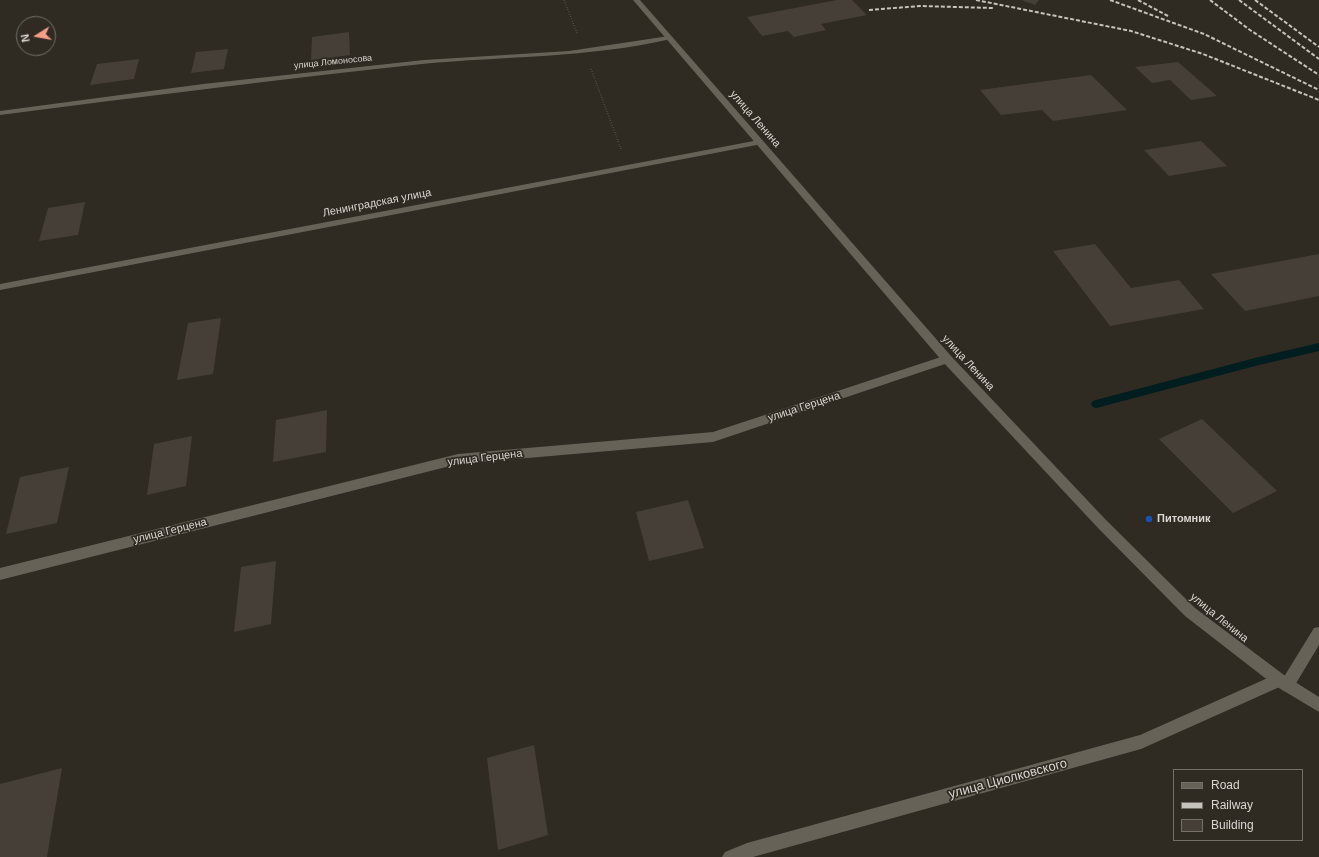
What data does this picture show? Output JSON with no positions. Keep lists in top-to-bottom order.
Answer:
{
  "streets": {
    "street": [
      "улица Ломоносова",
      "улица Ленина",
      "Ленинградская улица",
      "улица Герцена",
      "улица Циолковского"
    ]
  },
  "crossings": [
    ["улица Ломоносова", "улица Ленина"],
    ["улица Ленина", "Ленинградская улица"],
    ["улица Ленина", "улица Герцена"],
    ["улица Ленина", "улица Циолковского"]
  ],
  "places": ["Питомник"],
  "legend": ["Road", "Railway", "Building"],
  "north": "left"
}
